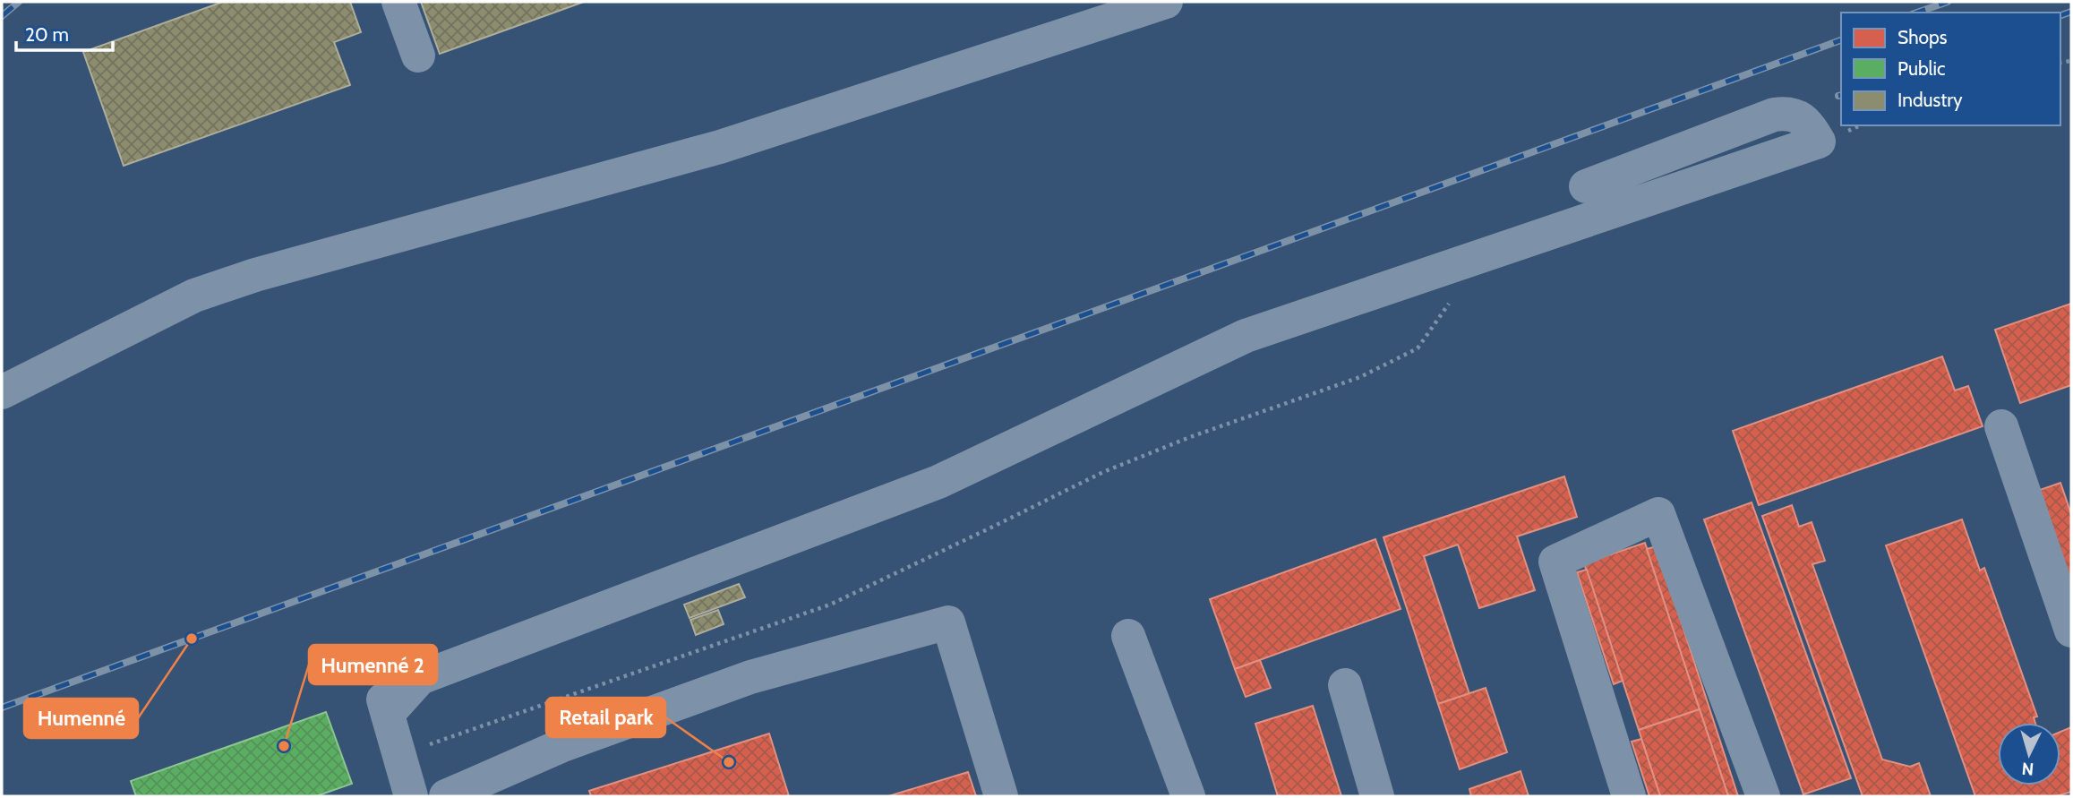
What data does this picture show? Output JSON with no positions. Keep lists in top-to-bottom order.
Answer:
{
  "places": ["Humenné", "Humenné 2", "Retail park"],
  "legend": ["Shops", "Public", "Industry"],
  "scale_bar": "20 m",
  "north": "bottom"
}
